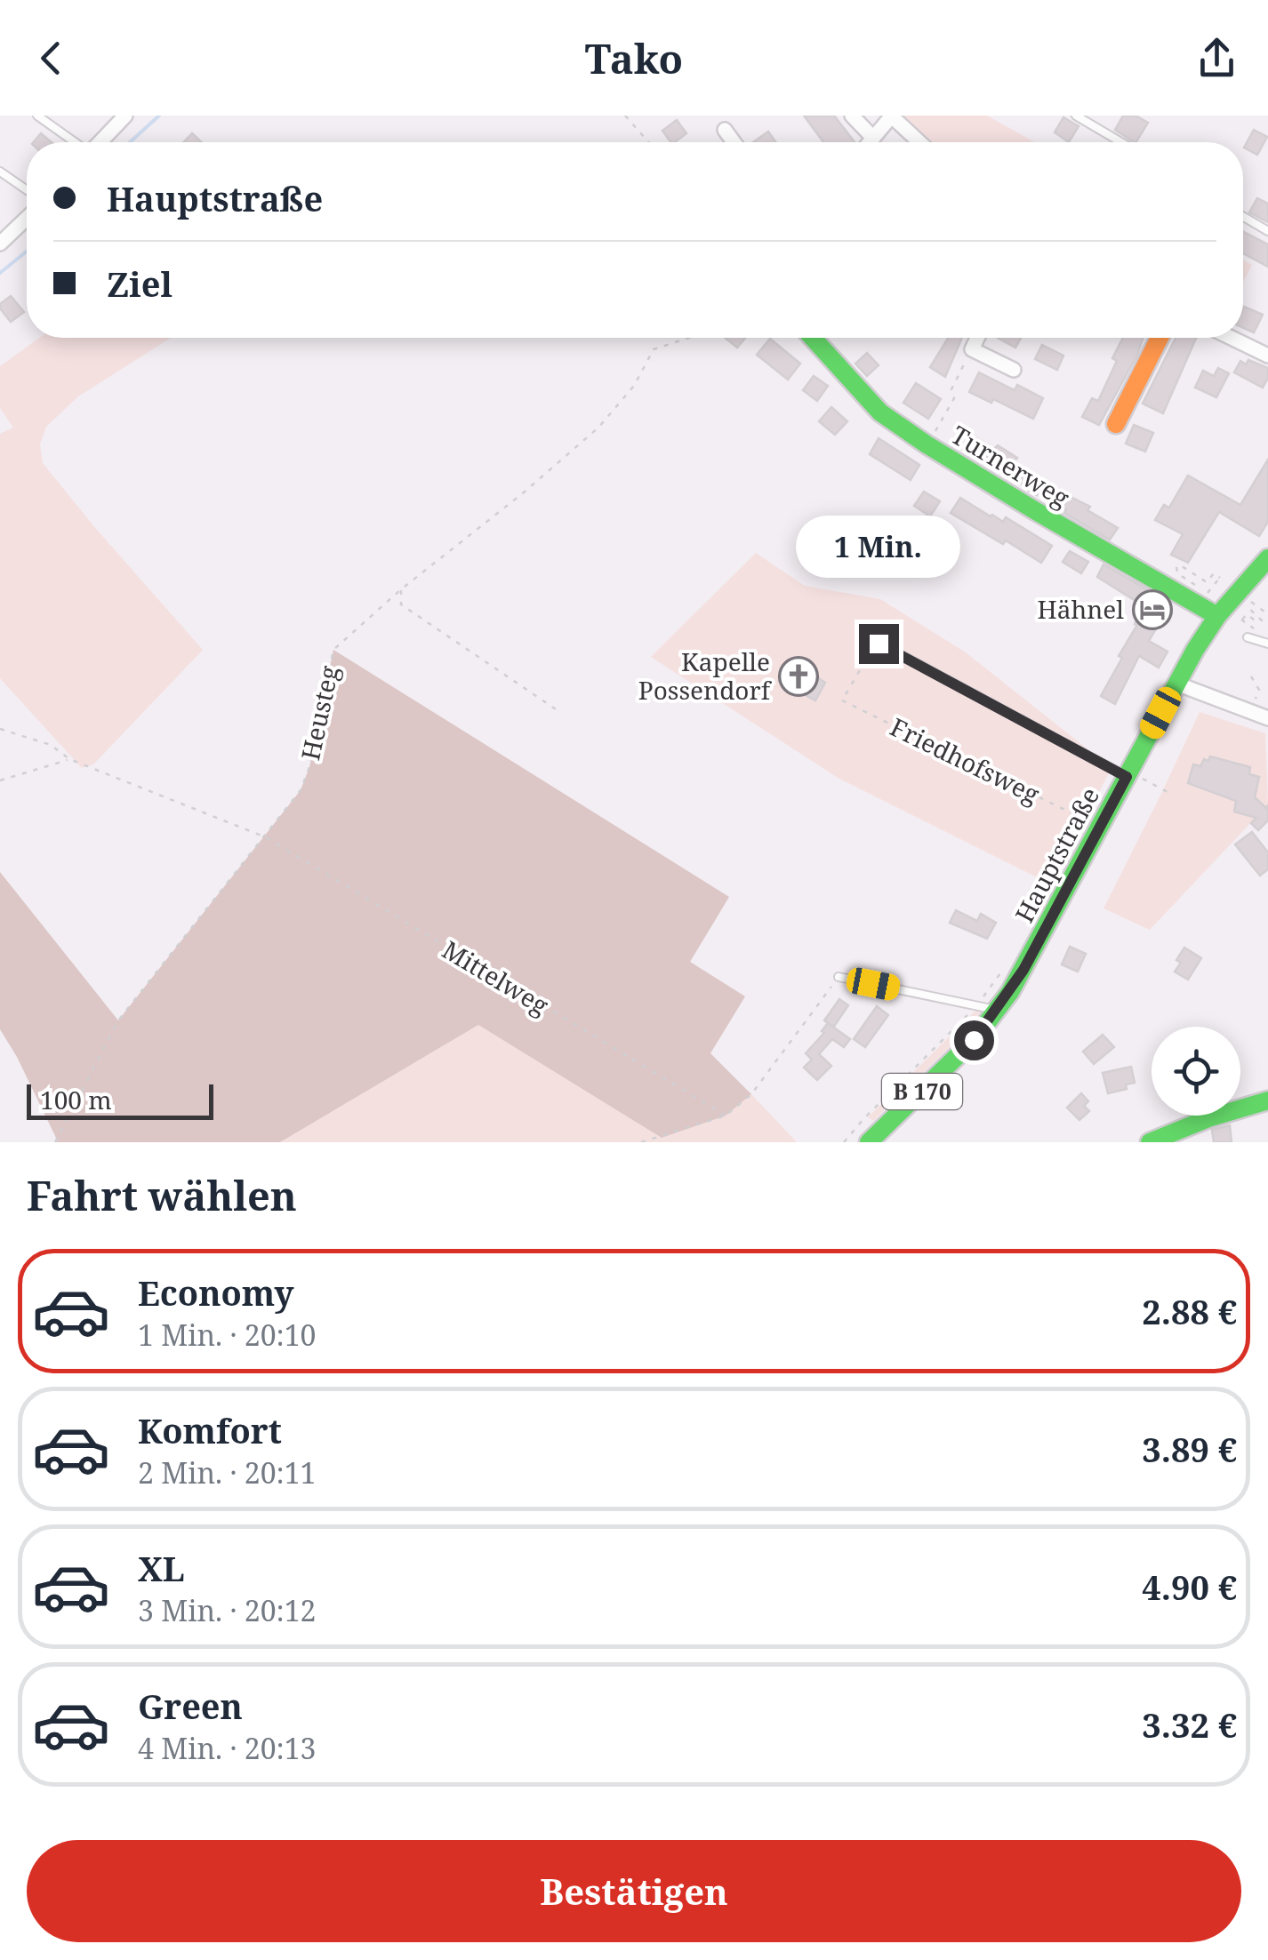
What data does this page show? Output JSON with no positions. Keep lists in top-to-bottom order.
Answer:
{
  "streets": {
    "street": ["Turnerweg", "Hauptstraße", "B 170"],
    "path": ["Heusteg", "Friedhofsweg", "Mittelweg"]
  },
  "crossings": [
    ["Turnerweg", "Hauptstraße"],
    ["Heusteg", "Mittelweg"]
  ],
  "places": {
    "hotel": ["Hähnel"],
    "church": ["Kapelle Possendorf"]
  },
  "scale_bar": "100 m",
  "page": {
    "header": "Tako",
    "banner": ["Hauptstraße", "Ziel"],
    "bubble": "1 Min.",
    "scale": "100 m",
    "heading": "Fahrt wählen",
    "list": [
      {
        "name": "Economy",
        "note": "1 Min. · 20:10",
        "value": "2.88 €"
      },
      {
        "name": "Komfort",
        "note": "2 Min. · 20:11",
        "value": "3.89 €"
      },
      {
        "name": "XL",
        "note": "3 Min. · 20:12",
        "value": "4.90 €"
      },
      {
        "name": "Green",
        "note": "4 Min. · 20:13",
        "value": "3.32 €"
      }
    ],
    "buttons": "Bestätigen"
  }
}
